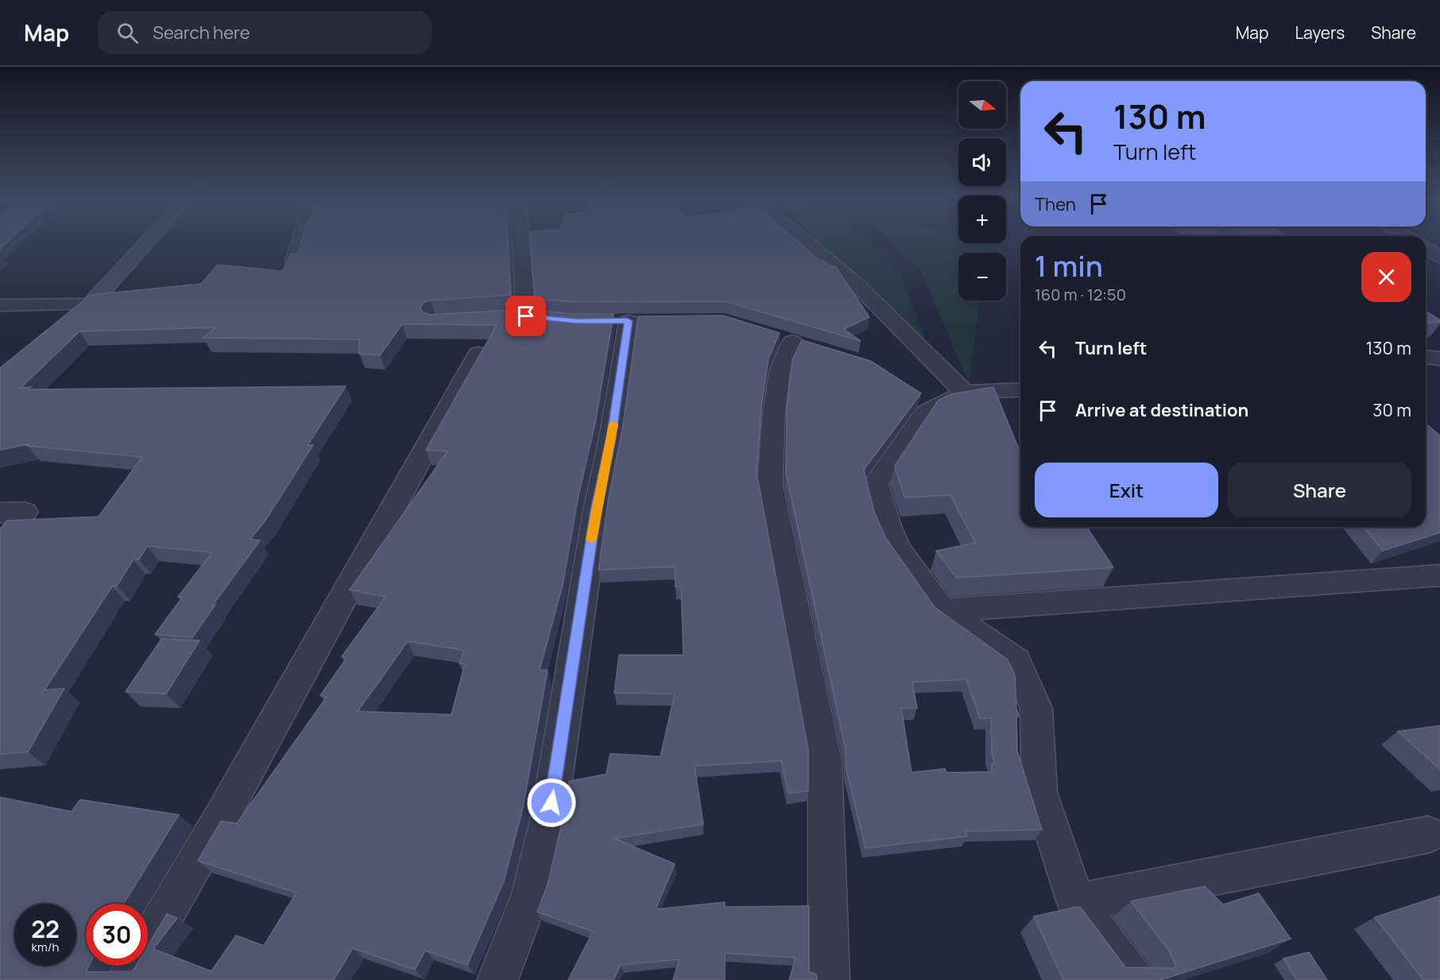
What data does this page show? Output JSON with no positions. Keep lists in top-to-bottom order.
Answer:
{
  "north": "right",
  "page": {
    "header": "Map",
    "search": "Search here",
    "nav": ["Map", "Layers", "Share"],
    "map_buttons": ["+", "−"],
    "turn": ["130 m", "Turn left"],
    "then": "Then",
    "heading": ["1 min", "160 m · 12:50"],
    "list": [
      {
        "name": "Turn left",
        "value": "130 m"
      },
      {
        "name": "Arrive at destination",
        "value": "30 m"
      }
    ],
    "buttons": ["Exit", "Share"],
    "speed": "22 km/h",
    "limit": "30"
  }
}
